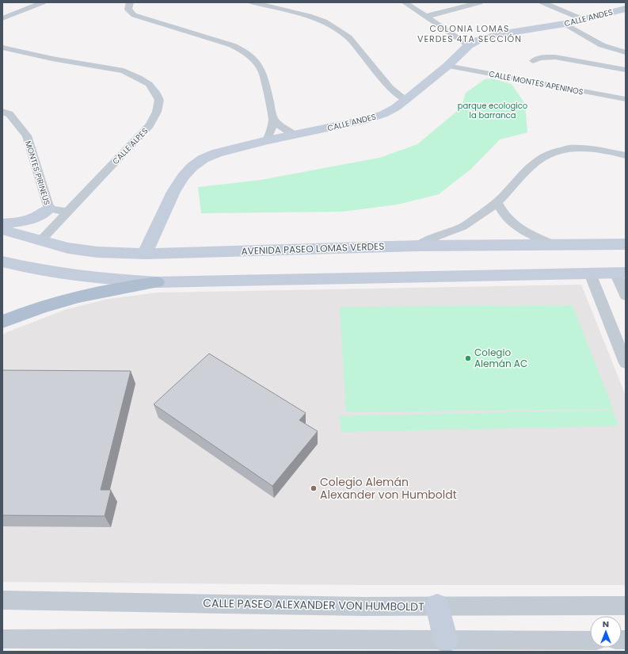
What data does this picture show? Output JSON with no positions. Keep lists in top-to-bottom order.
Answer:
{
  "streets": {
    "main road": ["CALLE ANDES", "AVENIDA PASEO LOMAS VERDES"],
    "street": [
      "CALLE MONTES APENINOS",
      "CALLE ALPES",
      "MONTES PIRINEUS",
      "CALLE PASEO ALEXANDER VON HUMBOLDT"
    ]
  },
  "crossings": [
    ["CALLE ANDES", "CALLE MONTES APENINOS"],
    ["CALLE ANDES", "AVENIDA PASEO LOMAS VERDES"],
    ["CALLE ALPES", "MONTES PIRINEUS"],
    ["CALLE ALPES", "AVENIDA PASEO LOMAS VERDES"]
  ],
  "districts": ["COLONIA LOMAS VERDES 4TA SECCIÓN"],
  "parks": ["parque ecologico la barranca"],
  "places": ["Colegio Alemán AC", "Colegio Alemán Alexander von Humboldt"],
  "north": "top"
}
